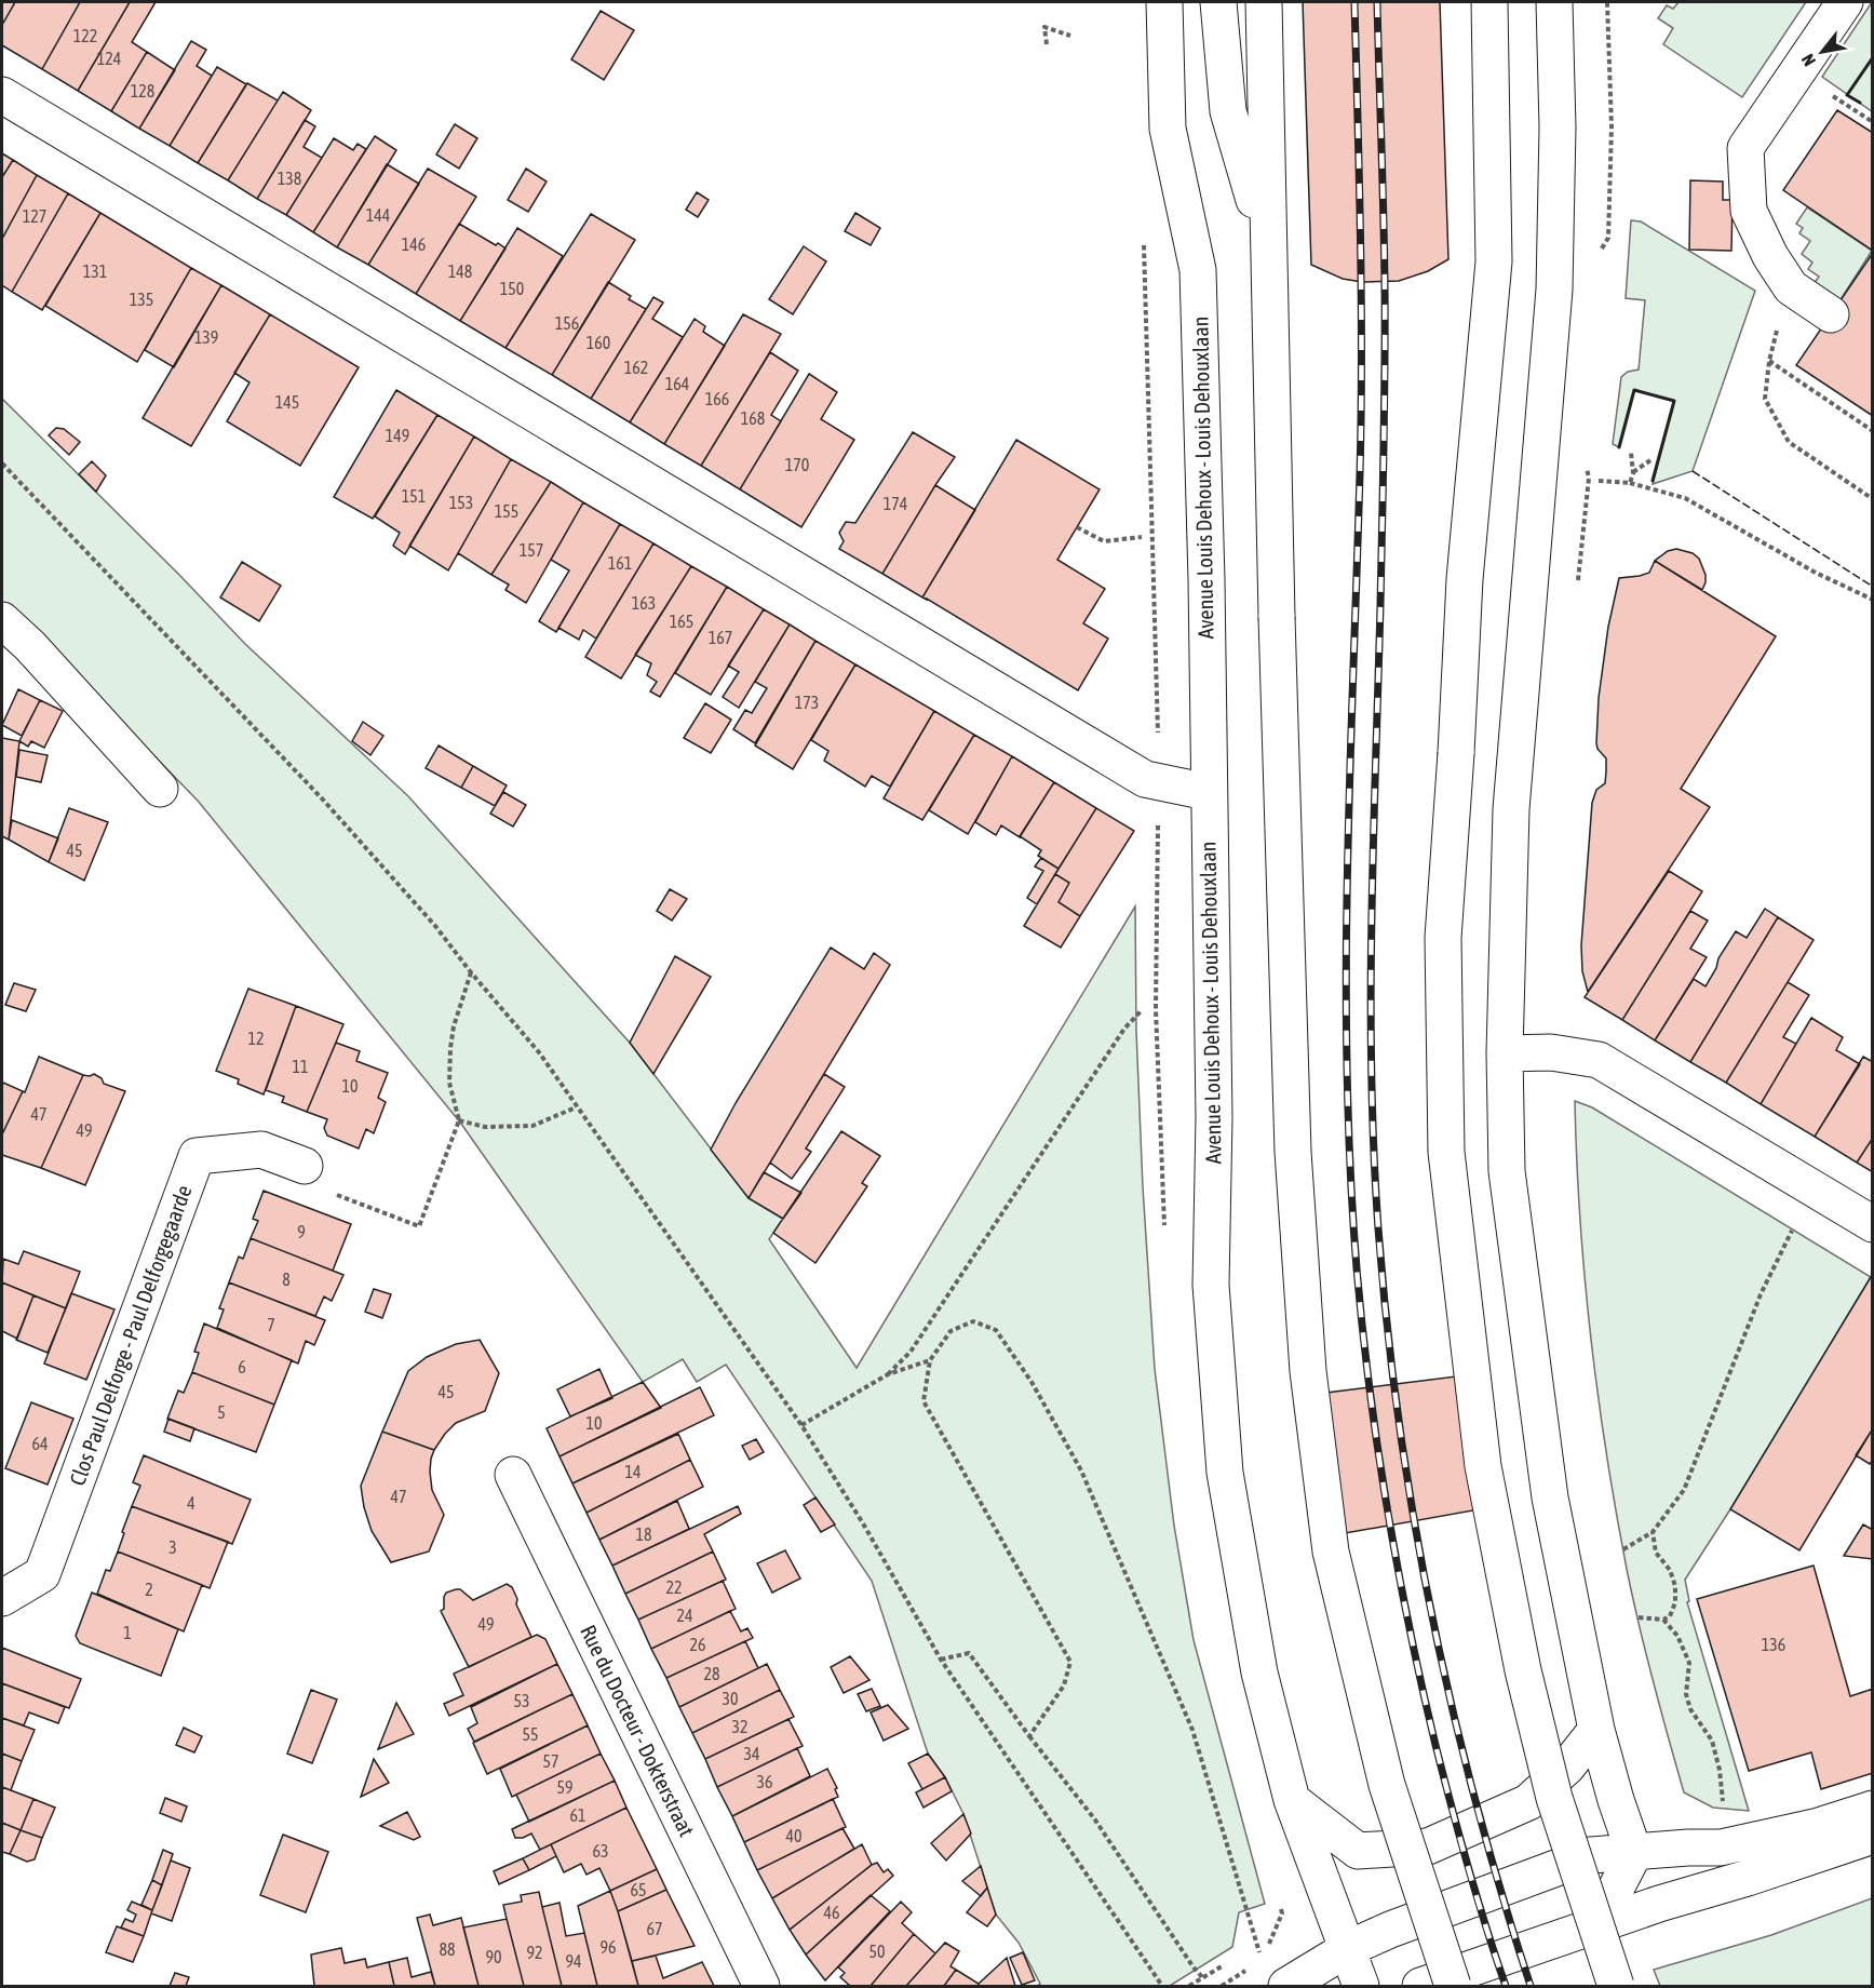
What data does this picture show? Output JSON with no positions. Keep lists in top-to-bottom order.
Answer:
{
  "streets": {
    "main road": ["Avenue Louis Dehoux - Louis Dehouxlaan", "Clos Paul Delforge - Paul Delforgegaarde", "Rue du Docteur - Dokterstraat"]
  },
  "house_numbers": [
    "122",
    "124",
    "128",
    "138",
    "144",
    "127",
    "146",
    "131",
    "148",
    "150",
    "135",
    "156",
    "139",
    "160",
    "162",
    "164",
    "166",
    "145",
    "168",
    "149",
    "170",
    "151",
    "153",
    "174",
    "155",
    "157",
    "161",
    "163",
    "165",
    "167",
    "173",
    "45",
    "12",
    "11",
    "10",
    "47",
    "49",
    "9",
    "8",
    "7",
    "6",
    "45",
    "5",
    "10",
    "64",
    "14",
    "47",
    "4",
    "18",
    "3",
    "22",
    "2",
    "24",
    "49",
    "1",
    "26",
    "136",
    "28",
    "30",
    "53",
    "32",
    "55",
    "34",
    "57",
    "36",
    "59",
    "61",
    "40",
    "63",
    "65",
    "46",
    "67",
    "96",
    "88",
    "50",
    "92",
    "90",
    "94"
  ],
  "north": "bottom left"
}
